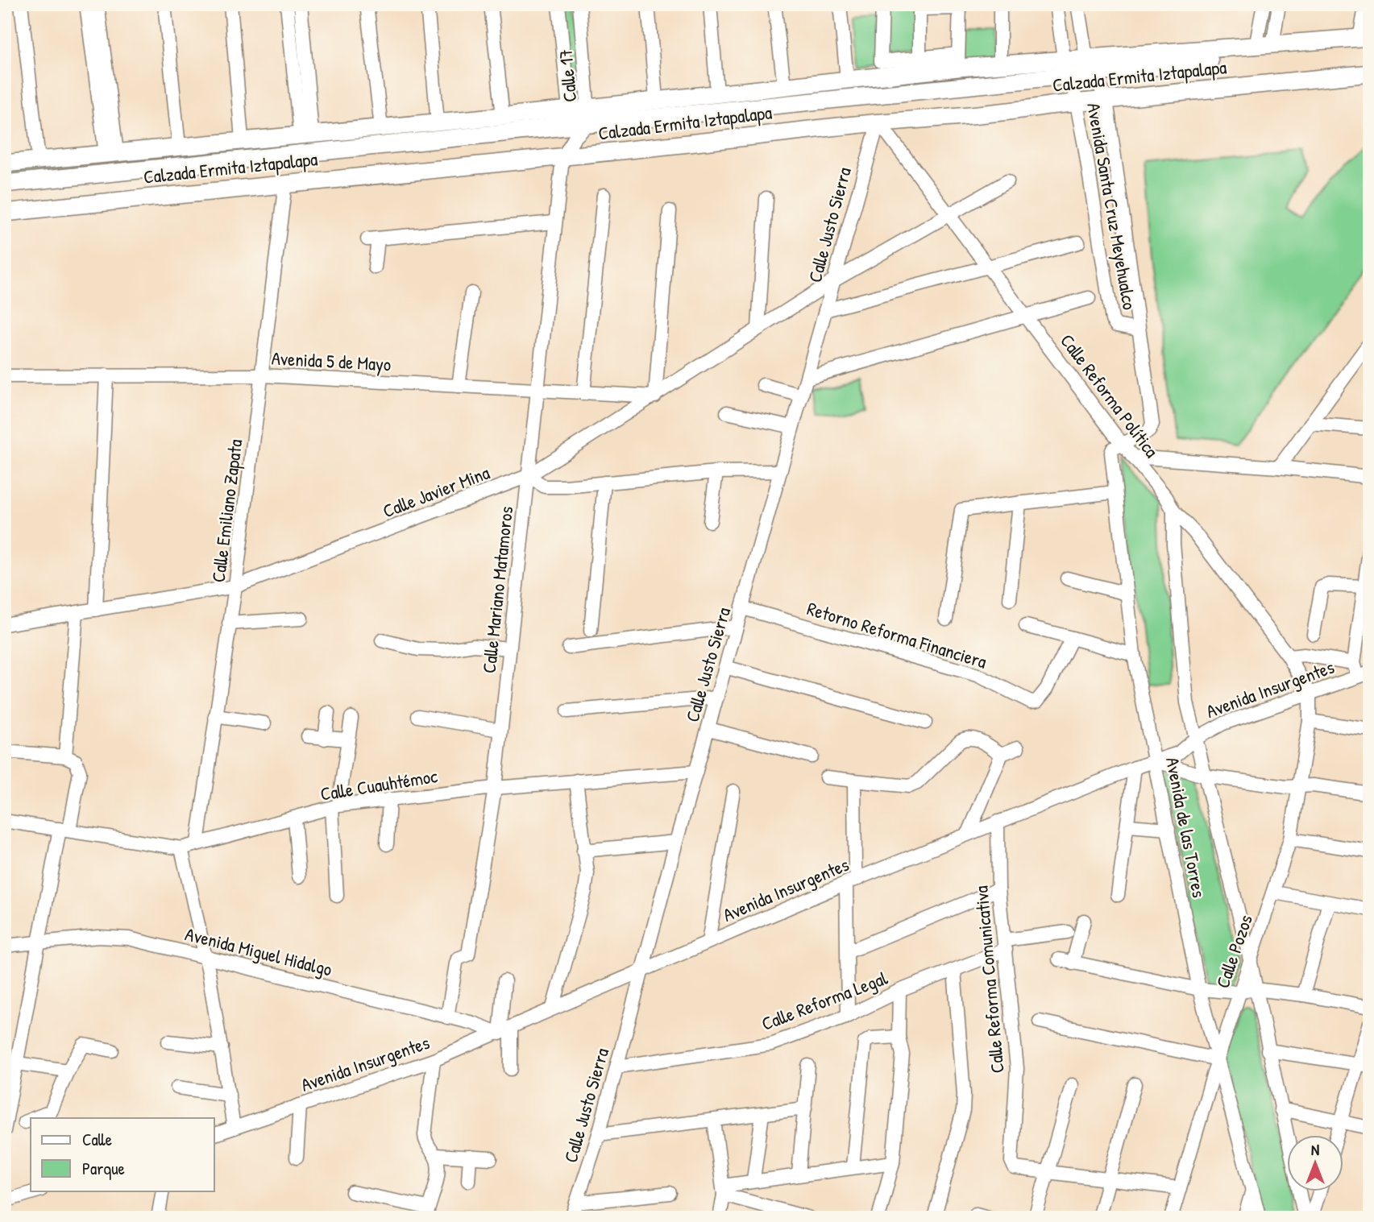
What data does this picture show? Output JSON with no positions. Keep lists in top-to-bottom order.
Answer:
{
  "streets": {
    "main road": ["Calzada Ermita Iztapalapa"],
    "street": [
      "Calle 17",
      "Avenida Santa Cruz Meyehualco",
      "Calle Justo Sierra",
      "Avenida 5 de Mayo",
      "Calle Reforma Política",
      "Calle Javier Mina",
      "Calle Emiliano Zapata",
      "Calle Mariano Matamoros",
      "Retorno Reforma Financiera",
      "Avenida Insurgentes",
      "Calle Cuauhtémoc",
      "Avenida de las Torres",
      "Avenida Miguel Hidalgo",
      "Calle Pozos",
      "Calle Reforma Comunicativa",
      "Calle Reforma Legal"
    ]
  },
  "crossings": [
    ["Calle 17", "Calzada Ermita Iztapalapa"],
    ["Calle 17", "Calle Mariano Matamoros"],
    ["Calzada Ermita Iztapalapa", "Avenida Santa Cruz Meyehualco"],
    ["Calzada Ermita Iztapalapa", "Calle Justo Sierra"],
    ["Calzada Ermita Iztapalapa", "Calle Reforma Política"],
    ["Calzada Ermita Iztapalapa", "Calle Emiliano Zapata"],
    ["Calzada Ermita Iztapalapa", "Calle Mariano Matamoros"],
    ["Avenida Santa Cruz Meyehualco", "Calle Reforma Política"],
    ["Avenida Santa Cruz Meyehualco", "Avenida de las Torres"],
    ["Calle Justo Sierra", "Calle Reforma Política"],
    ["Calle Justo Sierra", "Calle Javier Mina"],
    ["Calle Justo Sierra", "Retorno Reforma Financiera"],
    ["Calle Justo Sierra", "Avenida Insurgentes"],
    ["Calle Justo Sierra", "Calle Cuauhtémoc"],
    ["Calle Justo Sierra", "Calle Reforma Legal"],
    ["Avenida 5 de Mayo", "Calle Javier Mina"],
    ["Avenida 5 de Mayo", "Calle Emiliano Zapata"],
    ["Avenida 5 de Mayo", "Calle Mariano Matamoros"],
    ["Calle Reforma Política", "Calle Javier Mina"],
    ["Calle Reforma Política", "Avenida Insurgentes"],
    ["Calle Reforma Política", "Avenida de las Torres"],
    ["Calle Reforma Política", "Calle Pozos"],
    ["Calle Javier Mina", "Calle Emiliano Zapata"],
    ["Calle Javier Mina", "Calle Mariano Matamoros"],
    ["Calle Emiliano Zapata", "Calle Cuauhtémoc"],
    ["Calle Mariano Matamoros", "Calle Cuauhtémoc"],
    ["Calle Mariano Matamoros", "Avenida Miguel Hidalgo"],
    ["Avenida Insurgentes", "Avenida de las Torres"],
    ["Avenida Insurgentes", "Avenida Miguel Hidalgo"],
    ["Avenida Insurgentes", "Calle Pozos"],
    ["Avenida Insurgentes", "Calle Reforma Comunicativa"],
    ["Avenida de las Torres", "Calle Pozos"],
    ["Calle Reforma Comunicativa", "Calle Reforma Legal"]
  ],
  "legend": ["Calle", "Parque"],
  "north": "top"
}
